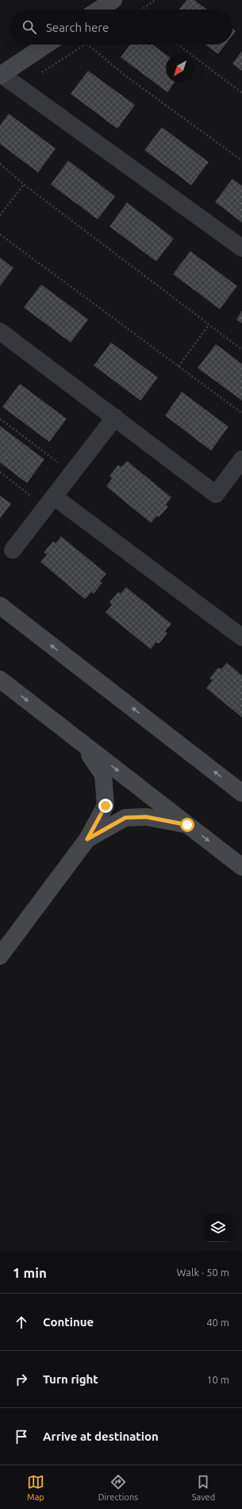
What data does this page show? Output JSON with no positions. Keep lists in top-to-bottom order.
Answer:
{
  "north": "bottom left",
  "page": {
    "search": "Search here",
    "heading": ["1 min", "Walk · 50 m"],
    "list": [
      ["Continue", "40 m"],
      ["Turn right", "10 m"],
      "Arrive at destination"
    ],
    "nav": ["Map", "Directions", "Saved"]
  }
}
